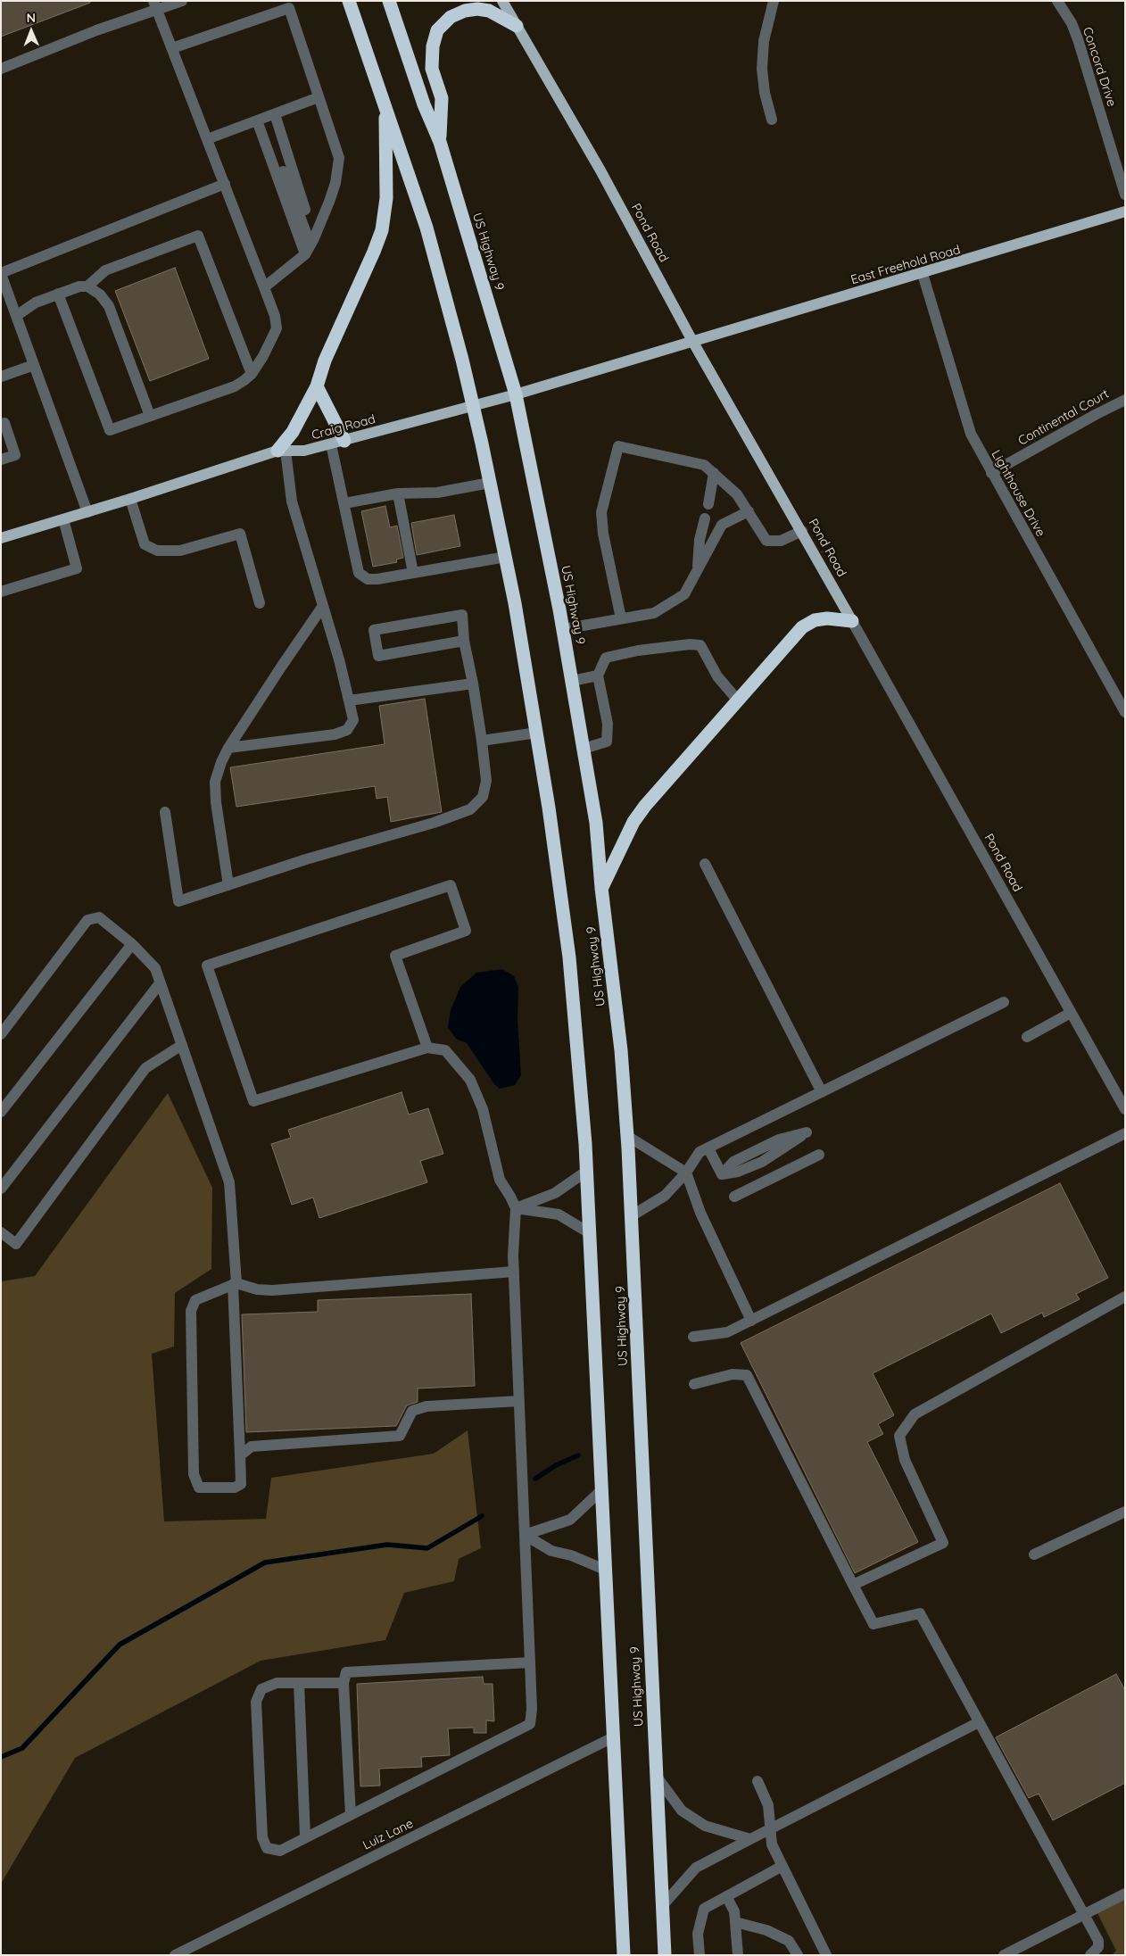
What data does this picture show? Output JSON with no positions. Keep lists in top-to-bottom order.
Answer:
{
  "streets": {
    "highway": ["US Highway 9"],
    "main road": ["Pond Road", "East Freehold Road", "Craig Road"],
    "street": [
      "Concord Drive",
      "Continental Court",
      "Lighthouse Drive",
      "Luiz Lane"
    ]
  },
  "crossings": [
    ["Pond Road", "East Freehold Road"],
    ["Pond Road", "Craig Road"],
    ["US Highway 9", "Craig Road"],
    ["US Highway 9", "Luiz Lane"],
    ["East Freehold Road", "Craig Road"],
    ["East Freehold Road", "Lighthouse Drive"],
    ["Continental Court", "Lighthouse Drive"]
  ],
  "north": "top"
}
